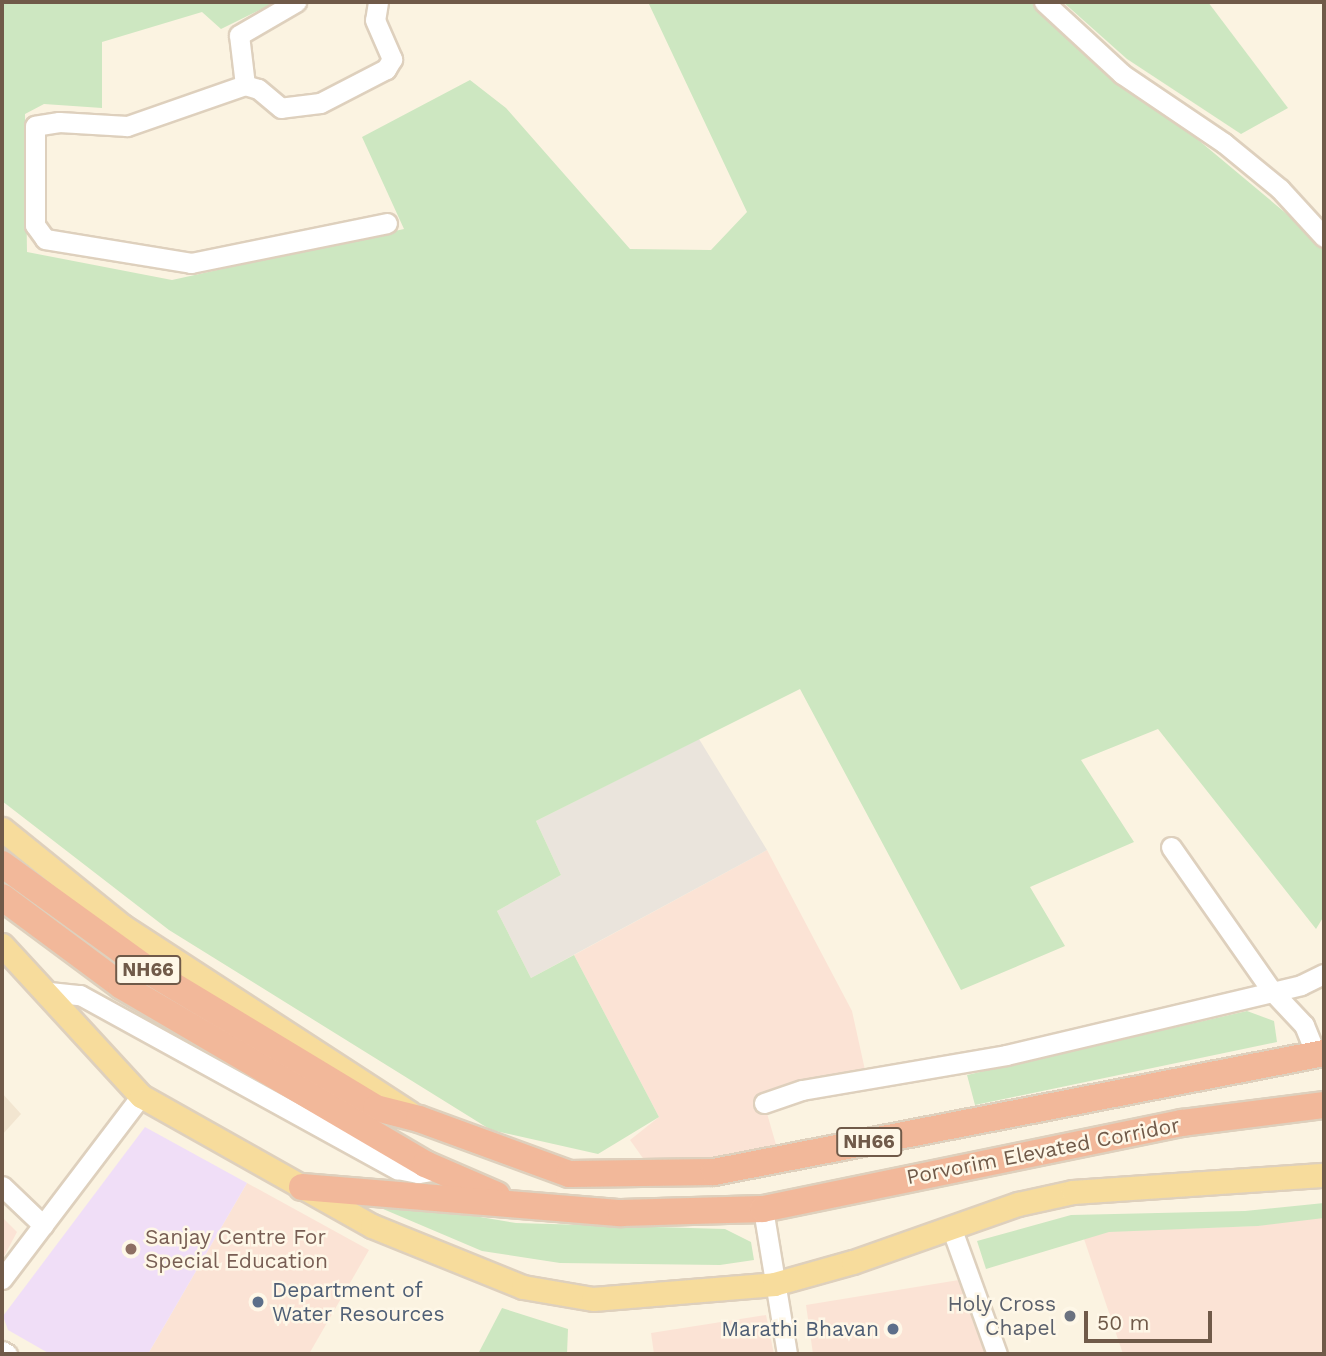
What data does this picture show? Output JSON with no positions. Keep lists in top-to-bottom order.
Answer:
{
  "streets": {
    "highway": ["NH66", "Porvorim Elevated Corridor"]
  },
  "crossings": [
    ["NH66", "Porvorim Elevated Corridor"]
  ],
  "places": [
    "Sanjay Centre For Special Education",
    "Department of Water Resources",
    "Holy Cross Chapel",
    "Marathi Bhavan"
  ],
  "scale_bar": "50 m"
}
